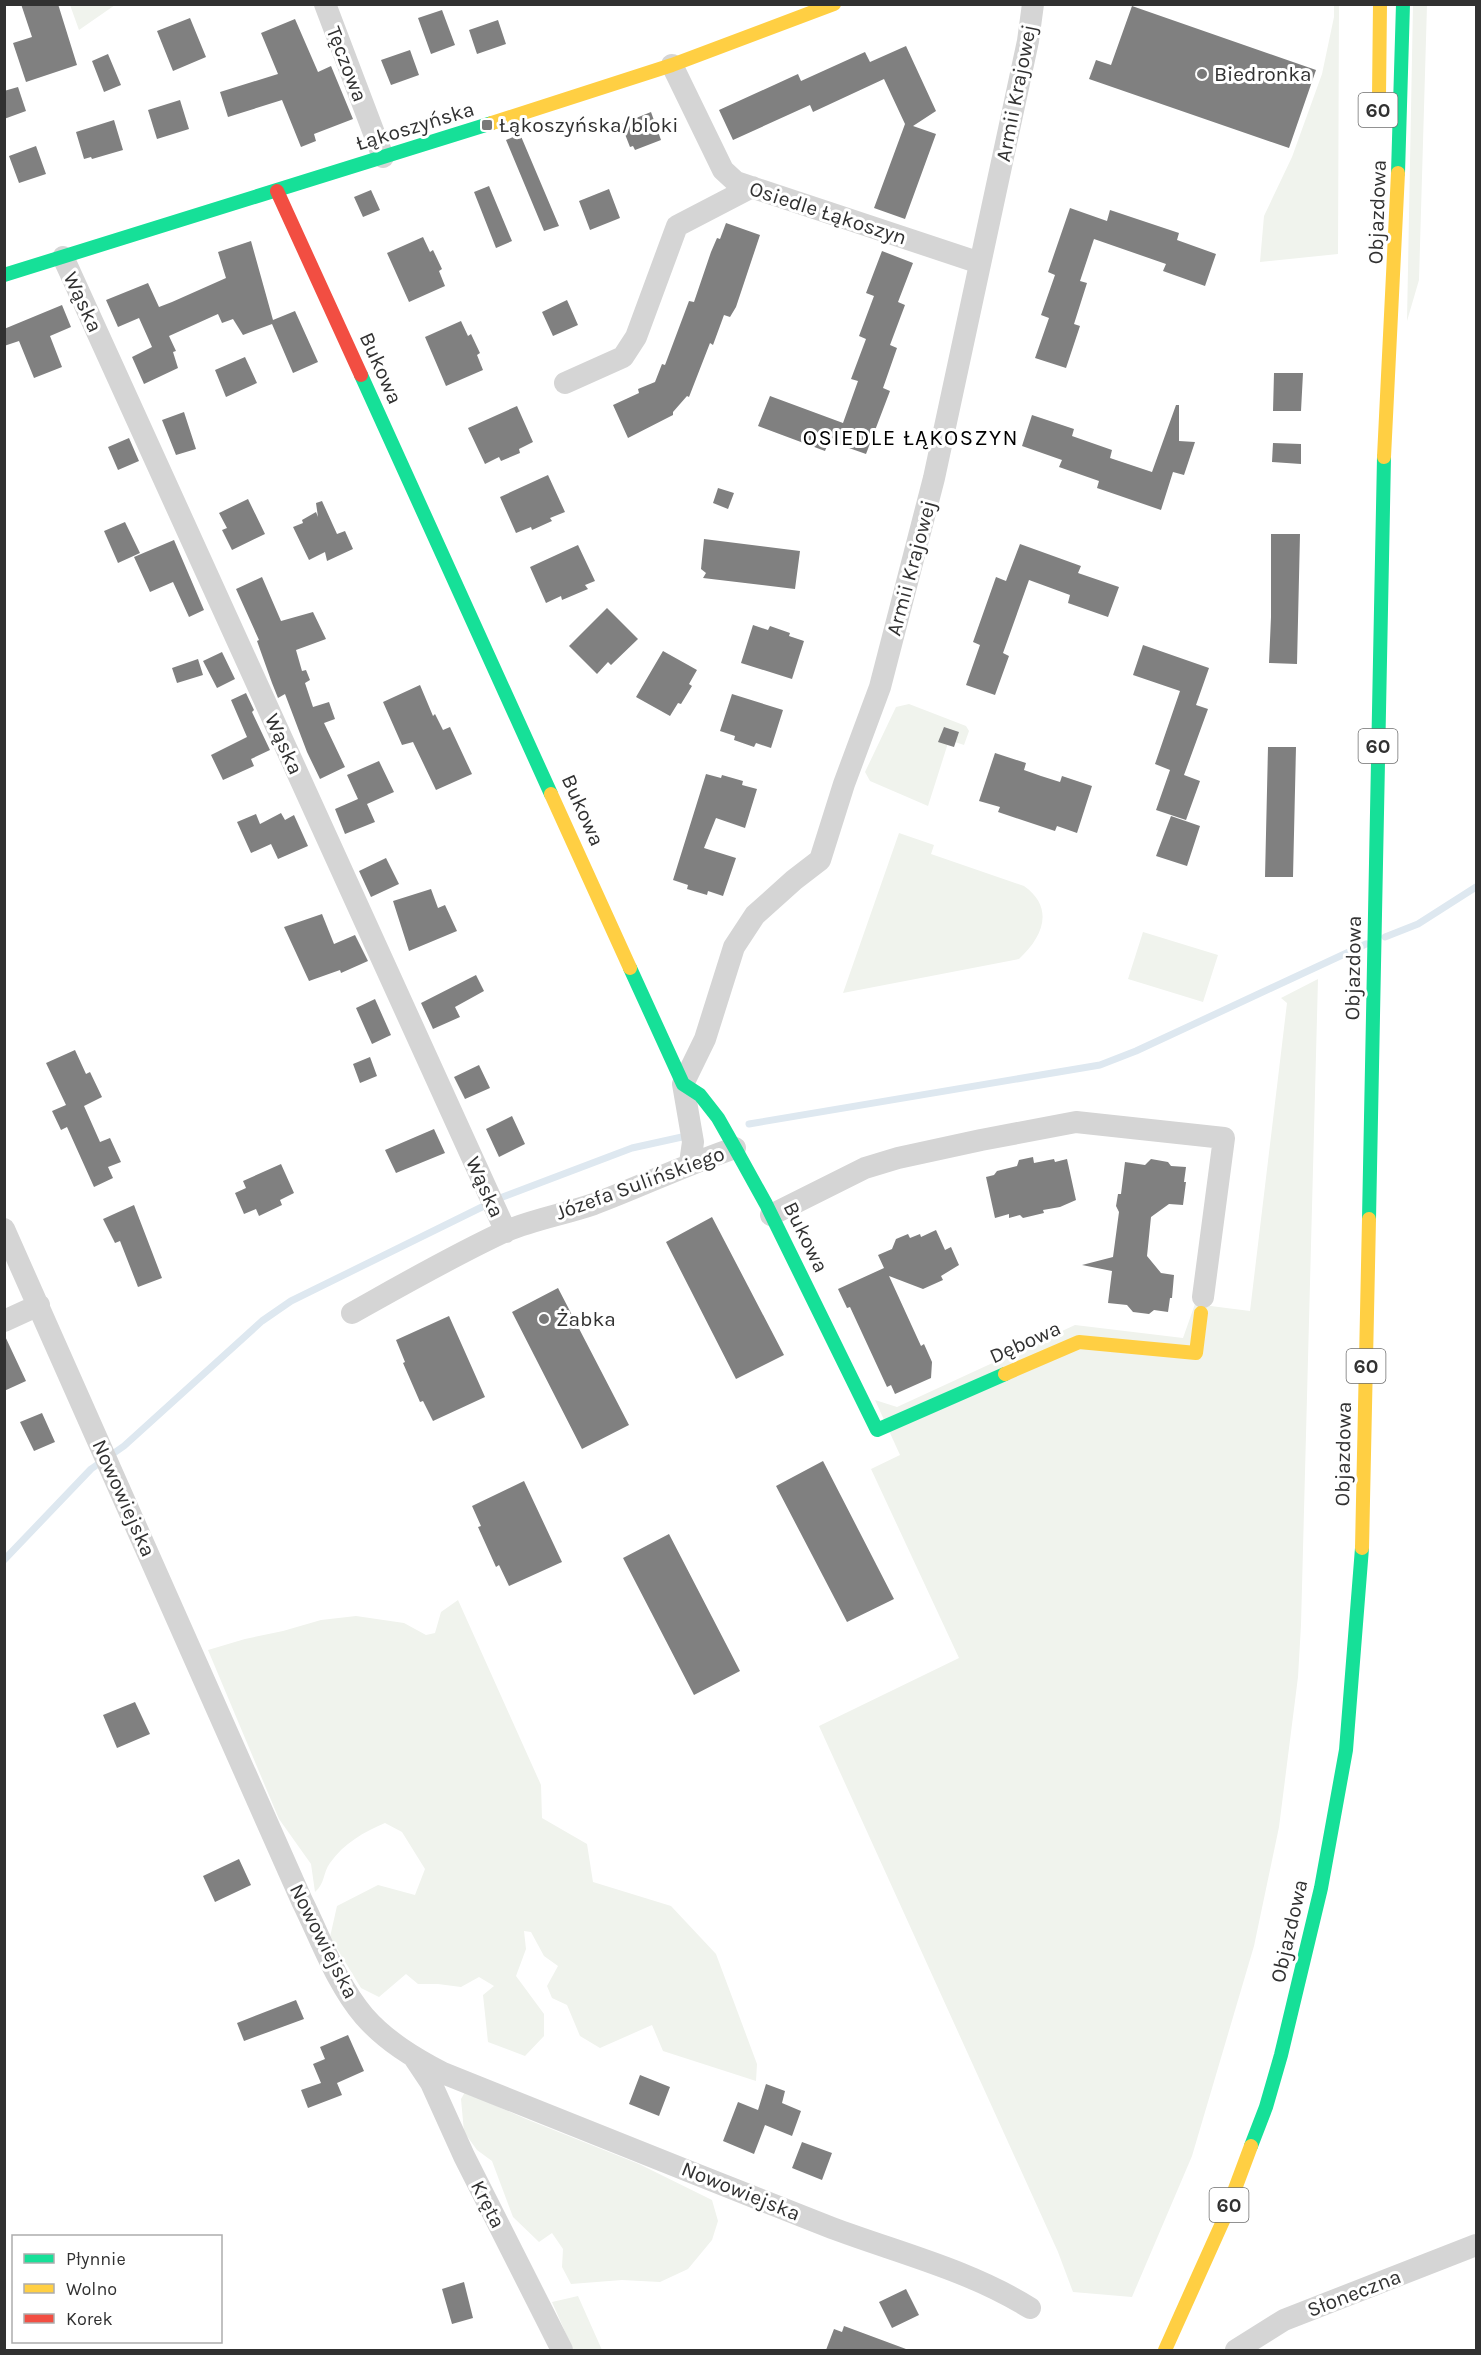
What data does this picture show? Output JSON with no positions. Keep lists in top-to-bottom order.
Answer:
{
  "streets": {
    "street": [
      "Tęczowa",
      "Armii Krajowej",
      "60",
      "Łąkoszyńska",
      "Objazdowa",
      "Osiedle Łąkoszyn",
      "Wąska",
      "Bukowa",
      "Józefa Sulińskiego",
      "Dębowa",
      "Nowowiejska",
      "Kręta",
      "Słoneczna"
    ]
  },
  "crossings": [
    ["Tęczowa", "Łąkoszyńska"],
    ["Armii Krajowej", "Osiedle Łąkoszyn"],
    ["Armii Krajowej", "Bukowa"],
    ["Łąkoszyńska", "Osiedle Łąkoszyn"],
    ["Łąkoszyńska", "Wąska"],
    ["Łąkoszyńska", "Bukowa"],
    ["Wąska", "Józefa Sulińskiego"],
    ["Bukowa", "Józefa Sulińskiego"],
    ["Bukowa", "Dębowa"],
    ["Nowowiejska", "Kręta"]
  ],
  "districts": ["OSIEDLE ŁĄKOSZYN"],
  "places": {
    "other": ["Biedronka", "Żabka"],
    "transit": ["Łąkoszyńska/bloki"]
  },
  "legend": ["Płynnie", "Wolno", "Korek"]
}
